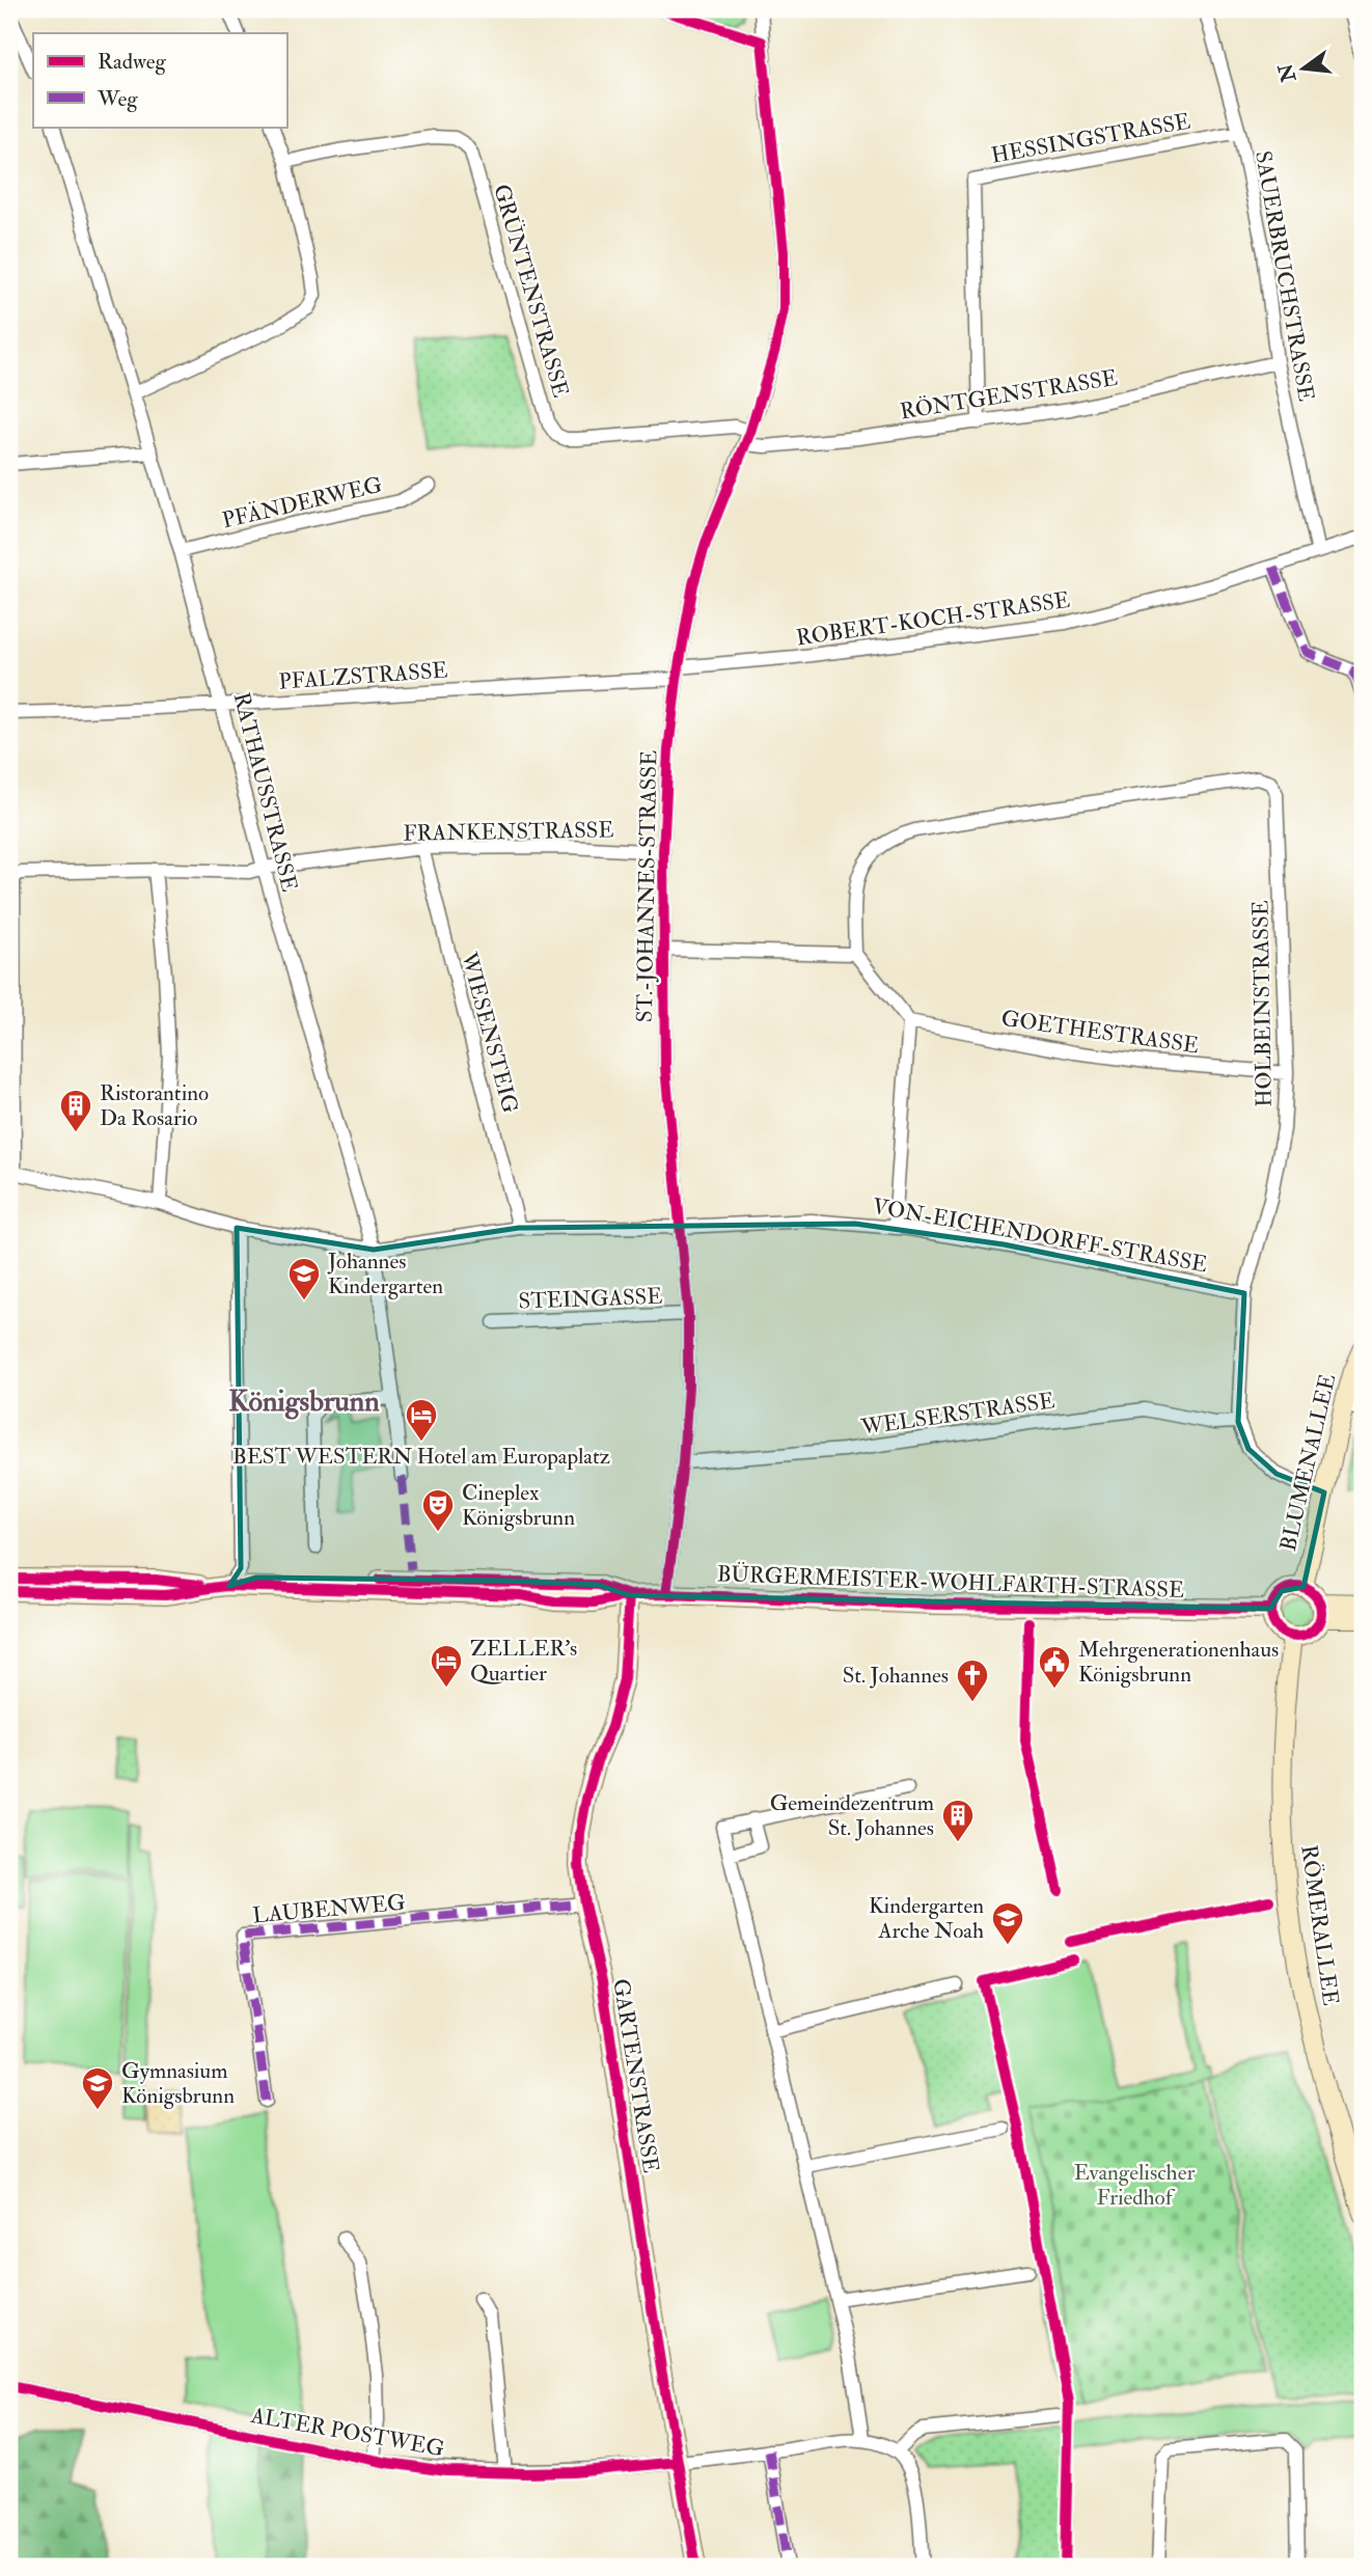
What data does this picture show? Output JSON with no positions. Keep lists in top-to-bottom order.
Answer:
{
  "streets": {
    "street": [
      "HESSINGSTRASSE",
      "SAUERBRUCHSTRASSE",
      "GRÜNTENSTRASSE",
      "RÖNTGENSTRASSE",
      "PFÄNDERWEG",
      "ROBERT-KOCH-STRASSE",
      "PFALZSTRASSE",
      "RATHAUSSTRASSE",
      "FRANKENSTRASSE",
      "ST.-JOHANNES-STRASSE",
      "HOLBEINSTRASSE",
      "GOETHESTRASSE",
      "WIESENSTEIG",
      "VON-EICHENDORFF-STRASSE",
      "STEINGASSE",
      "WELSERSTRASSE",
      "BLUMENALLEE",
      "BÜRGERMEISTER-WOHLFARTH-STRASSE",
      "LAUBENWEG",
      "RÖMERALLEE",
      "GARTENSTRASSE",
      "ALTER POSTWEG"
    ]
  },
  "crossings": [
    ["HESSINGSTRASSE", "SAUERBRUCHSTRASSE"],
    ["HESSINGSTRASSE", "RÖNTGENSTRASSE"],
    ["SAUERBRUCHSTRASSE", "RÖNTGENSTRASSE"],
    ["SAUERBRUCHSTRASSE", "ROBERT-KOCH-STRASSE"],
    ["GRÜNTENSTRASSE", "RÖNTGENSTRASSE"],
    ["GRÜNTENSTRASSE", "ST.-JOHANNES-STRASSE"],
    ["RÖNTGENSTRASSE", "ST.-JOHANNES-STRASSE"],
    ["PFÄNDERWEG", "RATHAUSSTRASSE"],
    ["ROBERT-KOCH-STRASSE", "PFALZSTRASSE"],
    ["ROBERT-KOCH-STRASSE", "ST.-JOHANNES-STRASSE"],
    ["PFALZSTRASSE", "RATHAUSSTRASSE"],
    ["PFALZSTRASSE", "ST.-JOHANNES-STRASSE"],
    ["RATHAUSSTRASSE", "FRANKENSTRASSE"],
    ["RATHAUSSTRASSE", "VON-EICHENDORFF-STRASSE"],
    ["FRANKENSTRASSE", "ST.-JOHANNES-STRASSE"],
    ["FRANKENSTRASSE", "WIESENSTEIG"],
    ["ST.-JOHANNES-STRASSE", "VON-EICHENDORFF-STRASSE"],
    ["ST.-JOHANNES-STRASSE", "STEINGASSE"],
    ["ST.-JOHANNES-STRASSE", "WELSERSTRASSE"],
    ["ST.-JOHANNES-STRASSE", "BÜRGERMEISTER-WOHLFARTH-STRASSE"],
    ["HOLBEINSTRASSE", "GOETHESTRASSE"],
    ["HOLBEINSTRASSE", "VON-EICHENDORFF-STRASSE"],
    ["HOLBEINSTRASSE", "WELSERSTRASSE"],
    ["HOLBEINSTRASSE", "BLUMENALLEE"],
    ["WIESENSTEIG", "VON-EICHENDORFF-STRASSE"],
    ["BLUMENALLEE", "BÜRGERMEISTER-WOHLFARTH-STRASSE"],
    ["BLUMENALLEE", "RÖMERALLEE"],
    ["BÜRGERMEISTER-WOHLFARTH-STRASSE", "RÖMERALLEE"],
    ["BÜRGERMEISTER-WOHLFARTH-STRASSE", "GARTENSTRASSE"],
    ["LAUBENWEG", "GARTENSTRASSE"],
    ["GARTENSTRASSE", "ALTER POSTWEG"]
  ],
  "districts": ["Königsbrunn"],
  "parks": ["Evangelischer Friedhof"],
  "places": {
    "building": ["Ristorantino Da Rosario", "Gemeindezentrum St. Johannes"],
    "school or university": ["Johannes Kindergarten", "Kindergarten Arche Noah", "Gymnasium Königsbrunn"],
    "hotel": ["BEST WESTERN Hotel am Europaplatz", "ZELLER's Quartier"],
    "theatre": ["Cineplex Königsbrunn"],
    "public building": ["Mehrgenerationenhaus Königsbrunn"],
    "church": ["St. Johannes"]
  },
  "legend": ["Radweg", "Weg"],
  "north": "left"
}
